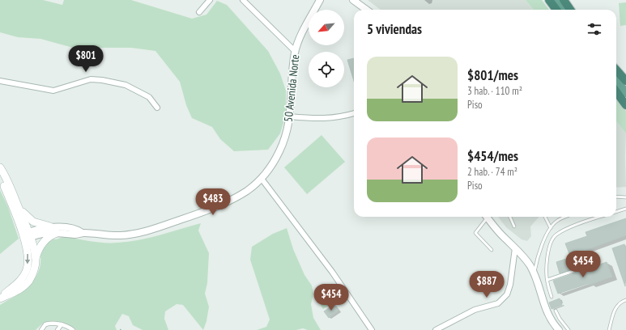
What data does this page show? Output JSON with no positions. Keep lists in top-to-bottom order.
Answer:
{
  "streets": {
    "street": ["50 Avenida Norte"]
  },
  "north": "bottom left",
  "page": {
    "heading": "5 viviendas",
    "price": [
      "$801",
      "$483",
      "$454",
      "$887",
      "$454"
    ],
    "list": [
      {
        "name": "$801/mes",
        "note": "3 hab. · 110 m² · Piso"
      },
      {
        "name": "$454/mes",
        "note": "2 hab. · 74 m² · Piso"
      }
    ]
  }
}
